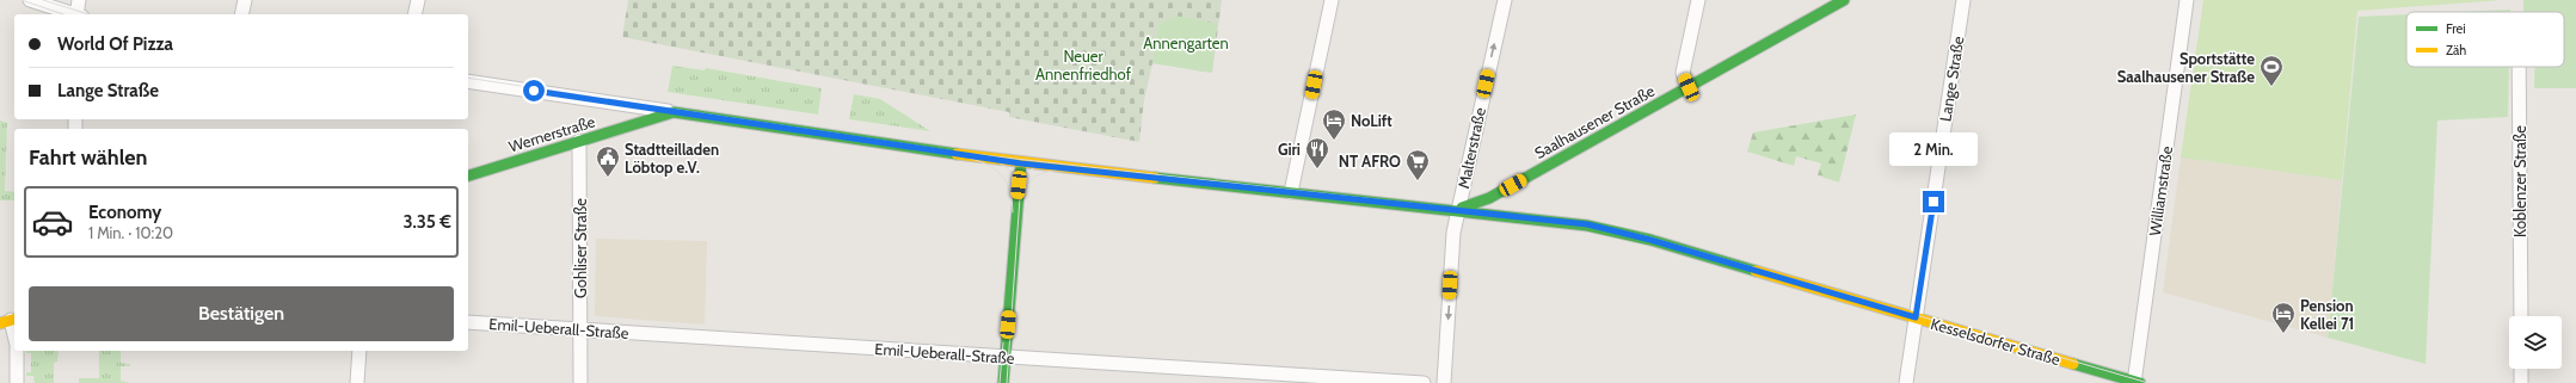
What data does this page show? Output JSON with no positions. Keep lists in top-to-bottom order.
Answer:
{
  "streets": {
    "street": [
      "Lange Straße",
      "Saalhausener Straße",
      "Wernerstraße",
      "Malterstraße",
      "Koblenzer Straße",
      "Williamstraße",
      "Gohliser Straße",
      "Emil-Ueberall-Straße",
      "Kesselsdorfer Straße"
    ]
  },
  "crossings": [
    ["Lange Straße", "Kesselsdorfer Straße"],
    ["Saalhausener Straße", "Malterstraße"],
    ["Saalhausener Straße", "Kesselsdorfer Straße"],
    ["Wernerstraße", "Gohliser Straße"],
    ["Wernerstraße", "Kesselsdorfer Straße"],
    ["Malterstraße", "Kesselsdorfer Straße"],
    ["Williamstraße", "Kesselsdorfer Straße"],
    ["Gohliser Straße", "Emil-Ueberall-Straße"]
  ],
  "parks": ["Annengarten", "Neuer Annenfriedhof"],
  "places": {
    "sports": ["Sportstätte Saalhausener Straße"],
    "hotel": ["NoLift", "Pension Kellei 71"],
    "restaurant": ["Giri"],
    "public building": ["Stadtteilladen Löbtop e.V."],
    "supermarket": ["NT AFRO"]
  },
  "legend": ["Frei", "Zäh"],
  "page": {
    "banner": ["World Of Pizza", "Lange Straße"],
    "heading": "Fahrt wählen",
    "bubble": "2 Min.",
    "list": [
      {
        "name": "Economy",
        "note": "1 Min. · 10:20",
        "value": "3.35 €"
      }
    ],
    "buttons": "Bestätigen"
  }
}
